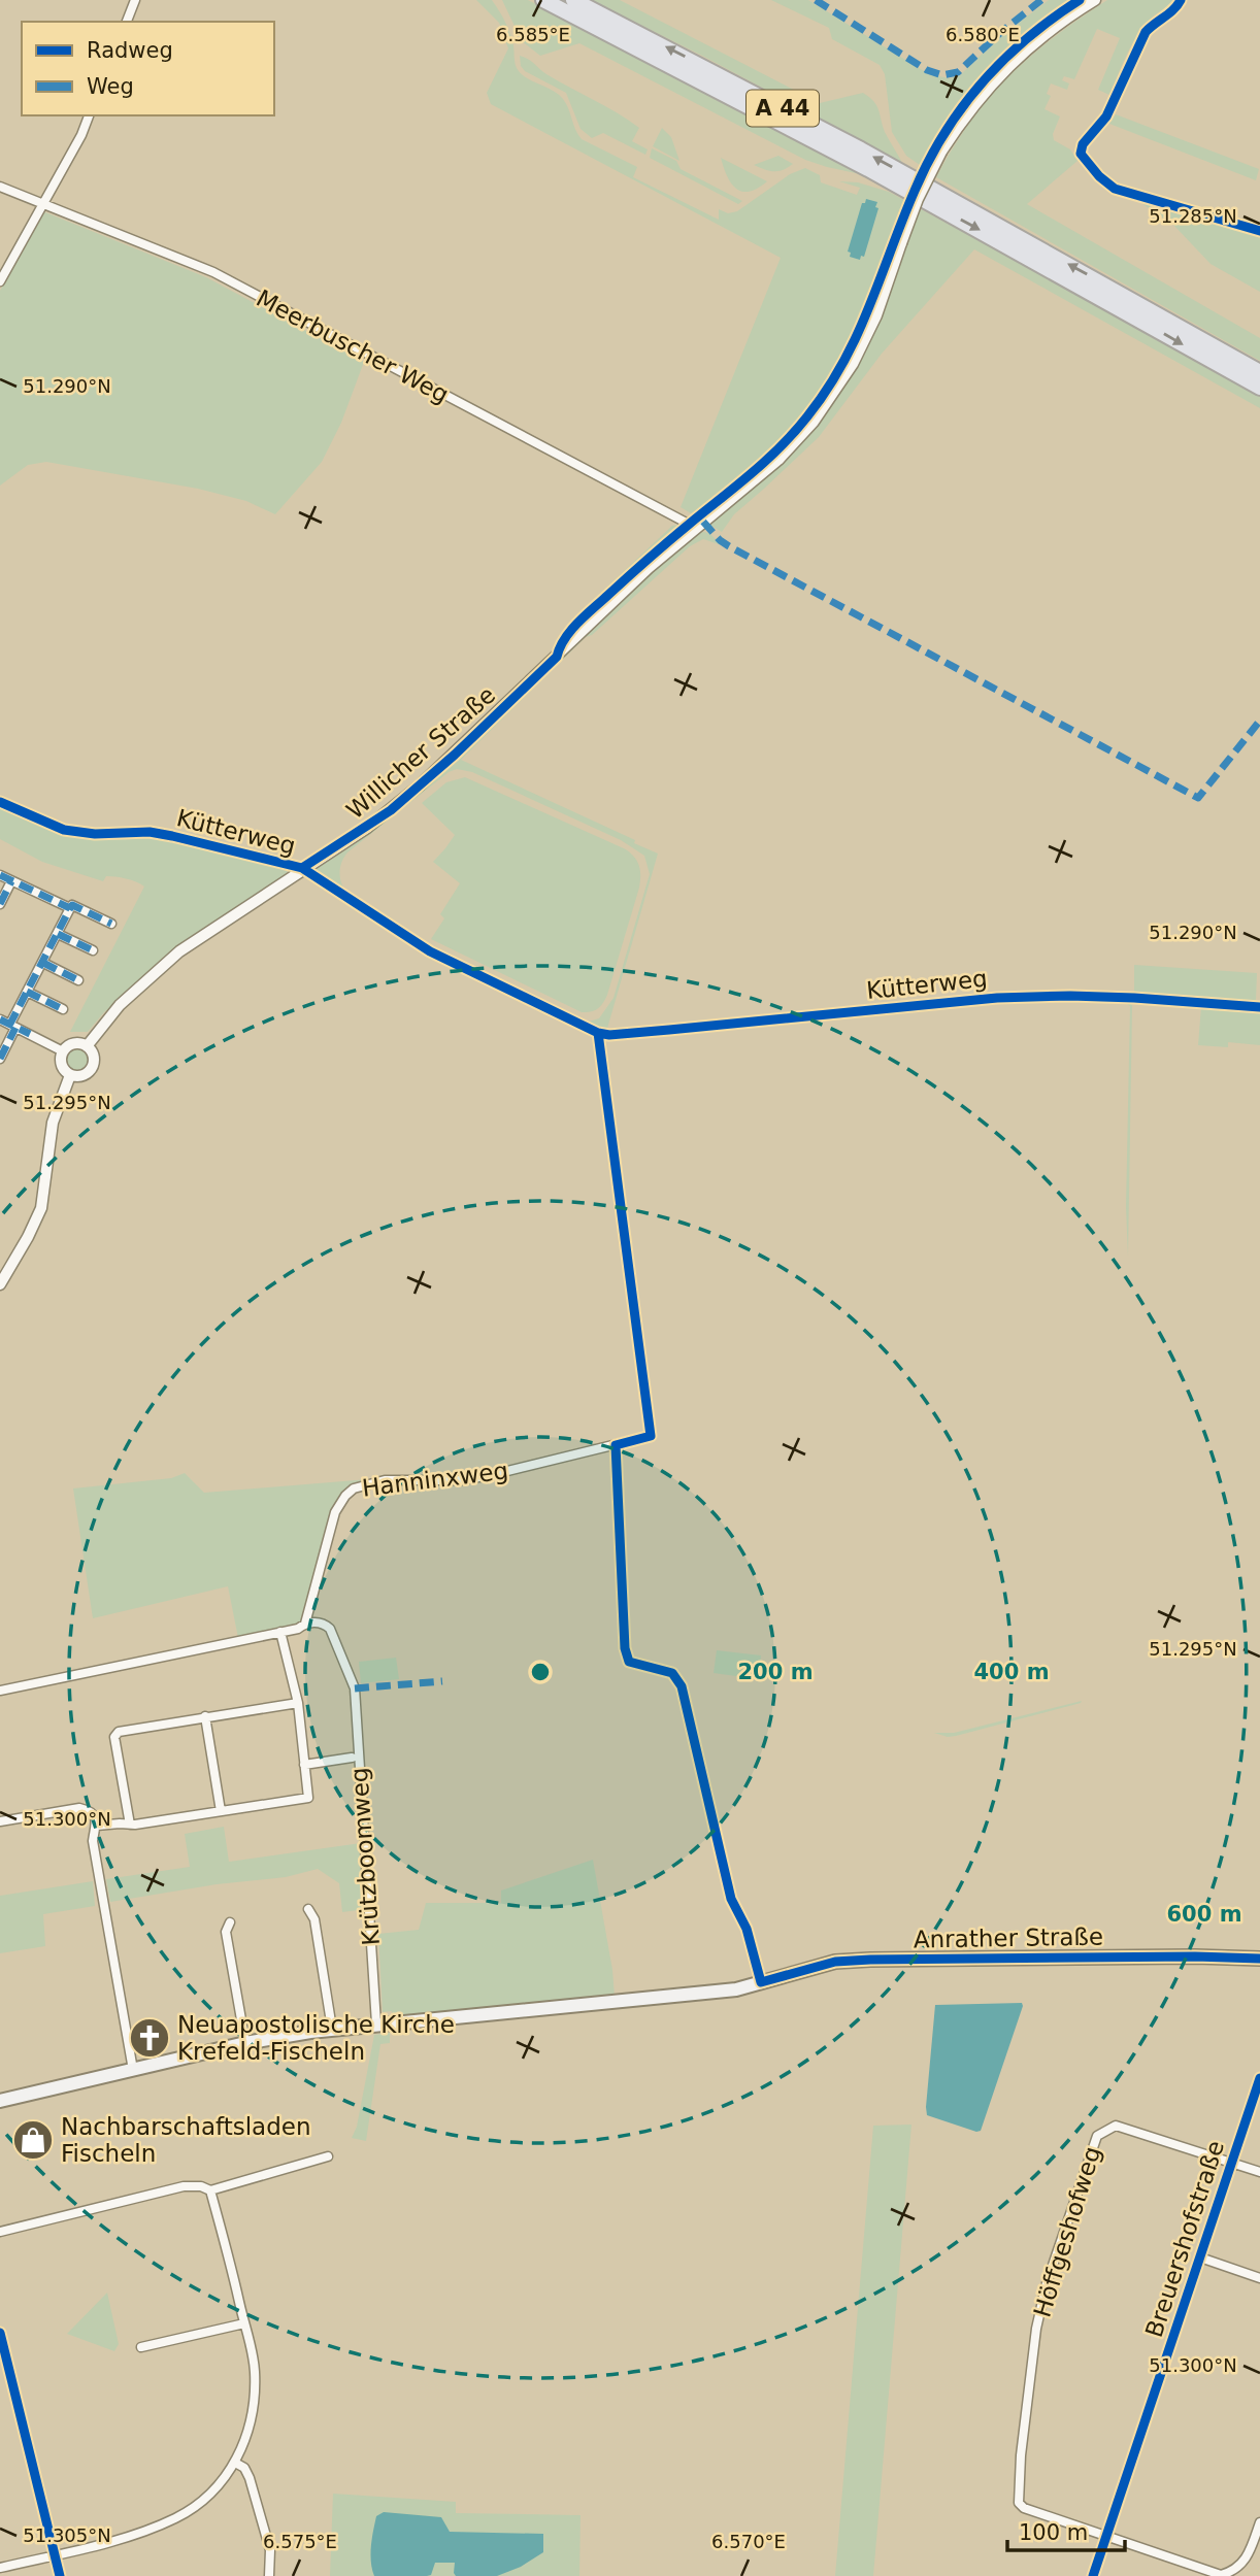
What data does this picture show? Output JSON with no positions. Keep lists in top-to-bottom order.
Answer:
{
  "streets": {
    "highway": ["A 44"],
    "main road": ["Anrather Straße"],
    "street": [
      "Meerbuscher Weg",
      "Willicher Straße",
      "Kütterweg",
      "Hanninxweg",
      "Krützboomweg",
      "Höffgeshofweg",
      "Breuershofstraße"
    ]
  },
  "crossings": [
    ["Meerbuscher Weg", "Willicher Straße"],
    ["Willicher Straße", "Kütterweg"],
    ["Kütterweg", "Hanninxweg"],
    ["Hanninxweg", "Krützboomweg"],
    ["Krützboomweg", "Anrather Straße"],
    ["Höffgeshofweg", "Breuershofstraße"]
  ],
  "places": {
    "church": ["Neuapostolische Kirche Krefeld-Fischeln"],
    "shop": ["Nachbarschaftsladen Fischeln"]
  },
  "legend": ["Radweg", "Weg"],
  "scale_bar": "100 m",
  "coordinates": [
    "6.585°E",
    "6.580°E",
    "51.285°N",
    "51.290°N",
    "51.295°N",
    "51.300°N",
    "51.305°N",
    "6.575°E",
    "6.570°E"
  ],
  "rings": ["200 m", "400 m", "600 m"]
}
